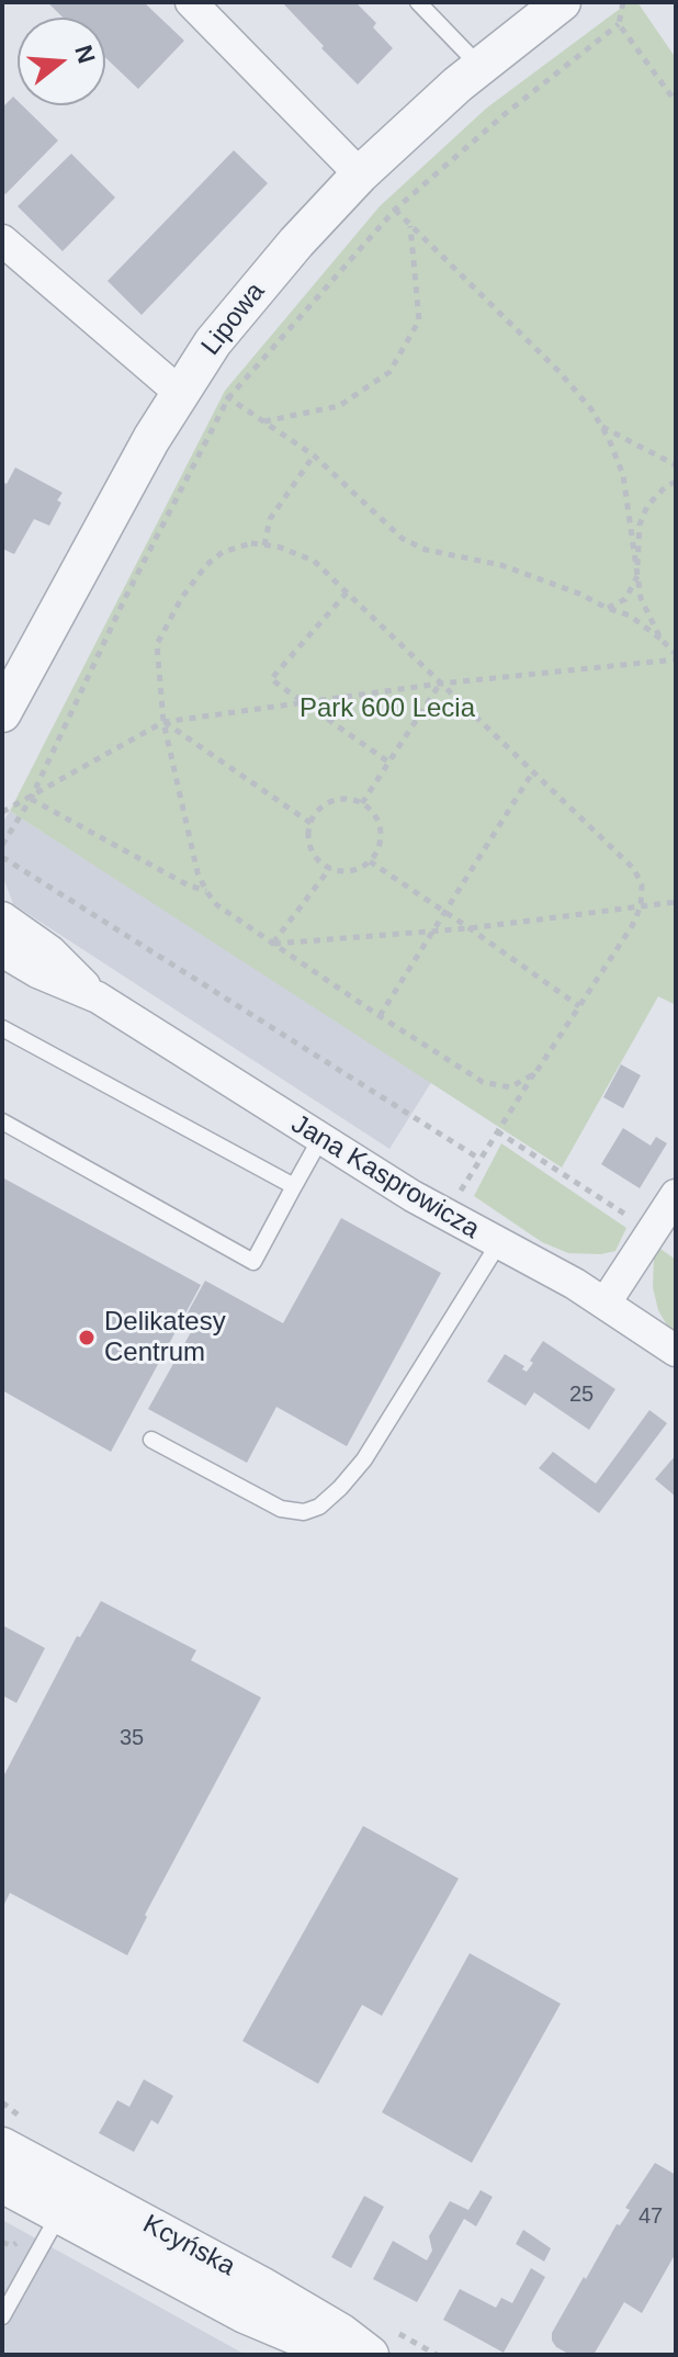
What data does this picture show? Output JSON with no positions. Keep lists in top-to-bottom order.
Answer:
{
  "streets": {
    "street": ["Lipowa", "Jana Kasprowicza", "Kcyńska"]
  },
  "parks": ["Park 600 Lecia"],
  "places": ["Delikatesy Centrum"],
  "house_numbers": ["25", "35", "47"],
  "north": "right"
}
